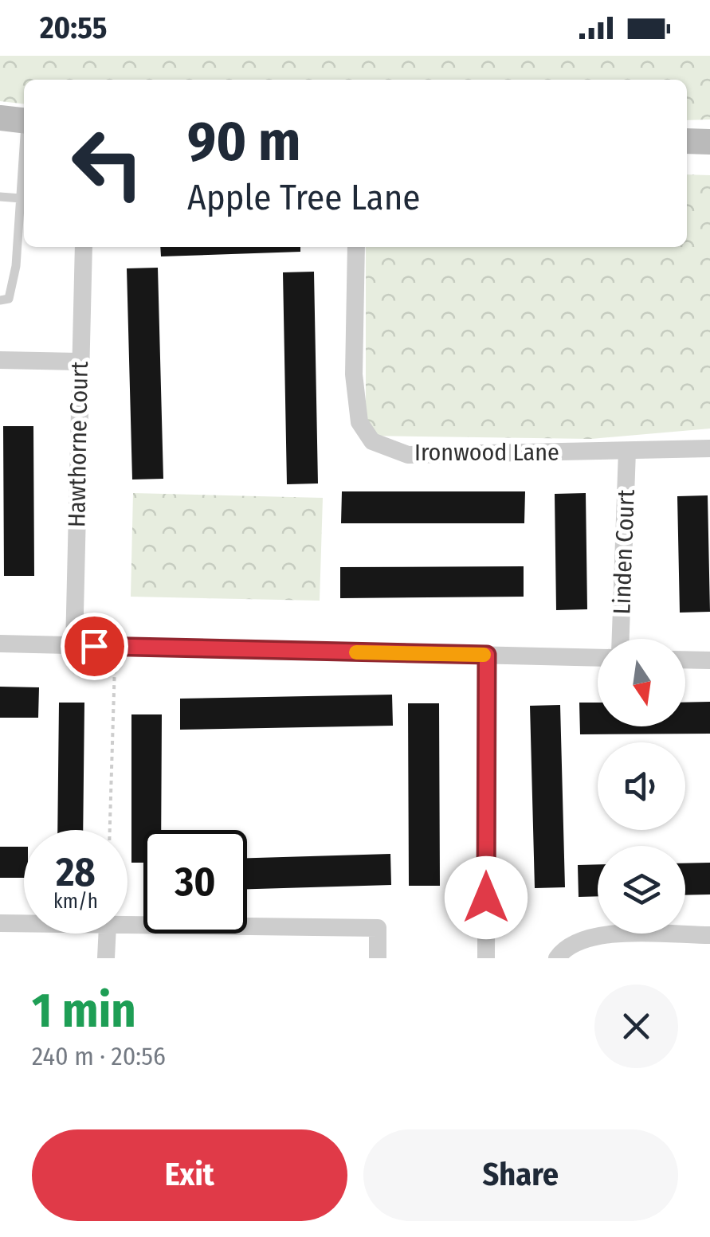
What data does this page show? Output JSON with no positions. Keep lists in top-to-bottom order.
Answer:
{
  "streets": {
    "street": ["Hawthorne Court", "Ironwood Lane", "Linden Court"]
  },
  "crossings": [
    ["Ironwood Lane", "Linden Court"]
  ],
  "north": "bottom",
  "page": {
    "status": "20:55",
    "turn": ["90 m", "Apple Tree Lane"],
    "speed": "28 km/h",
    "limit": "30",
    "heading": ["1 min", "240 m · 20:56"],
    "buttons": ["Exit", "Share"]
  }
}
